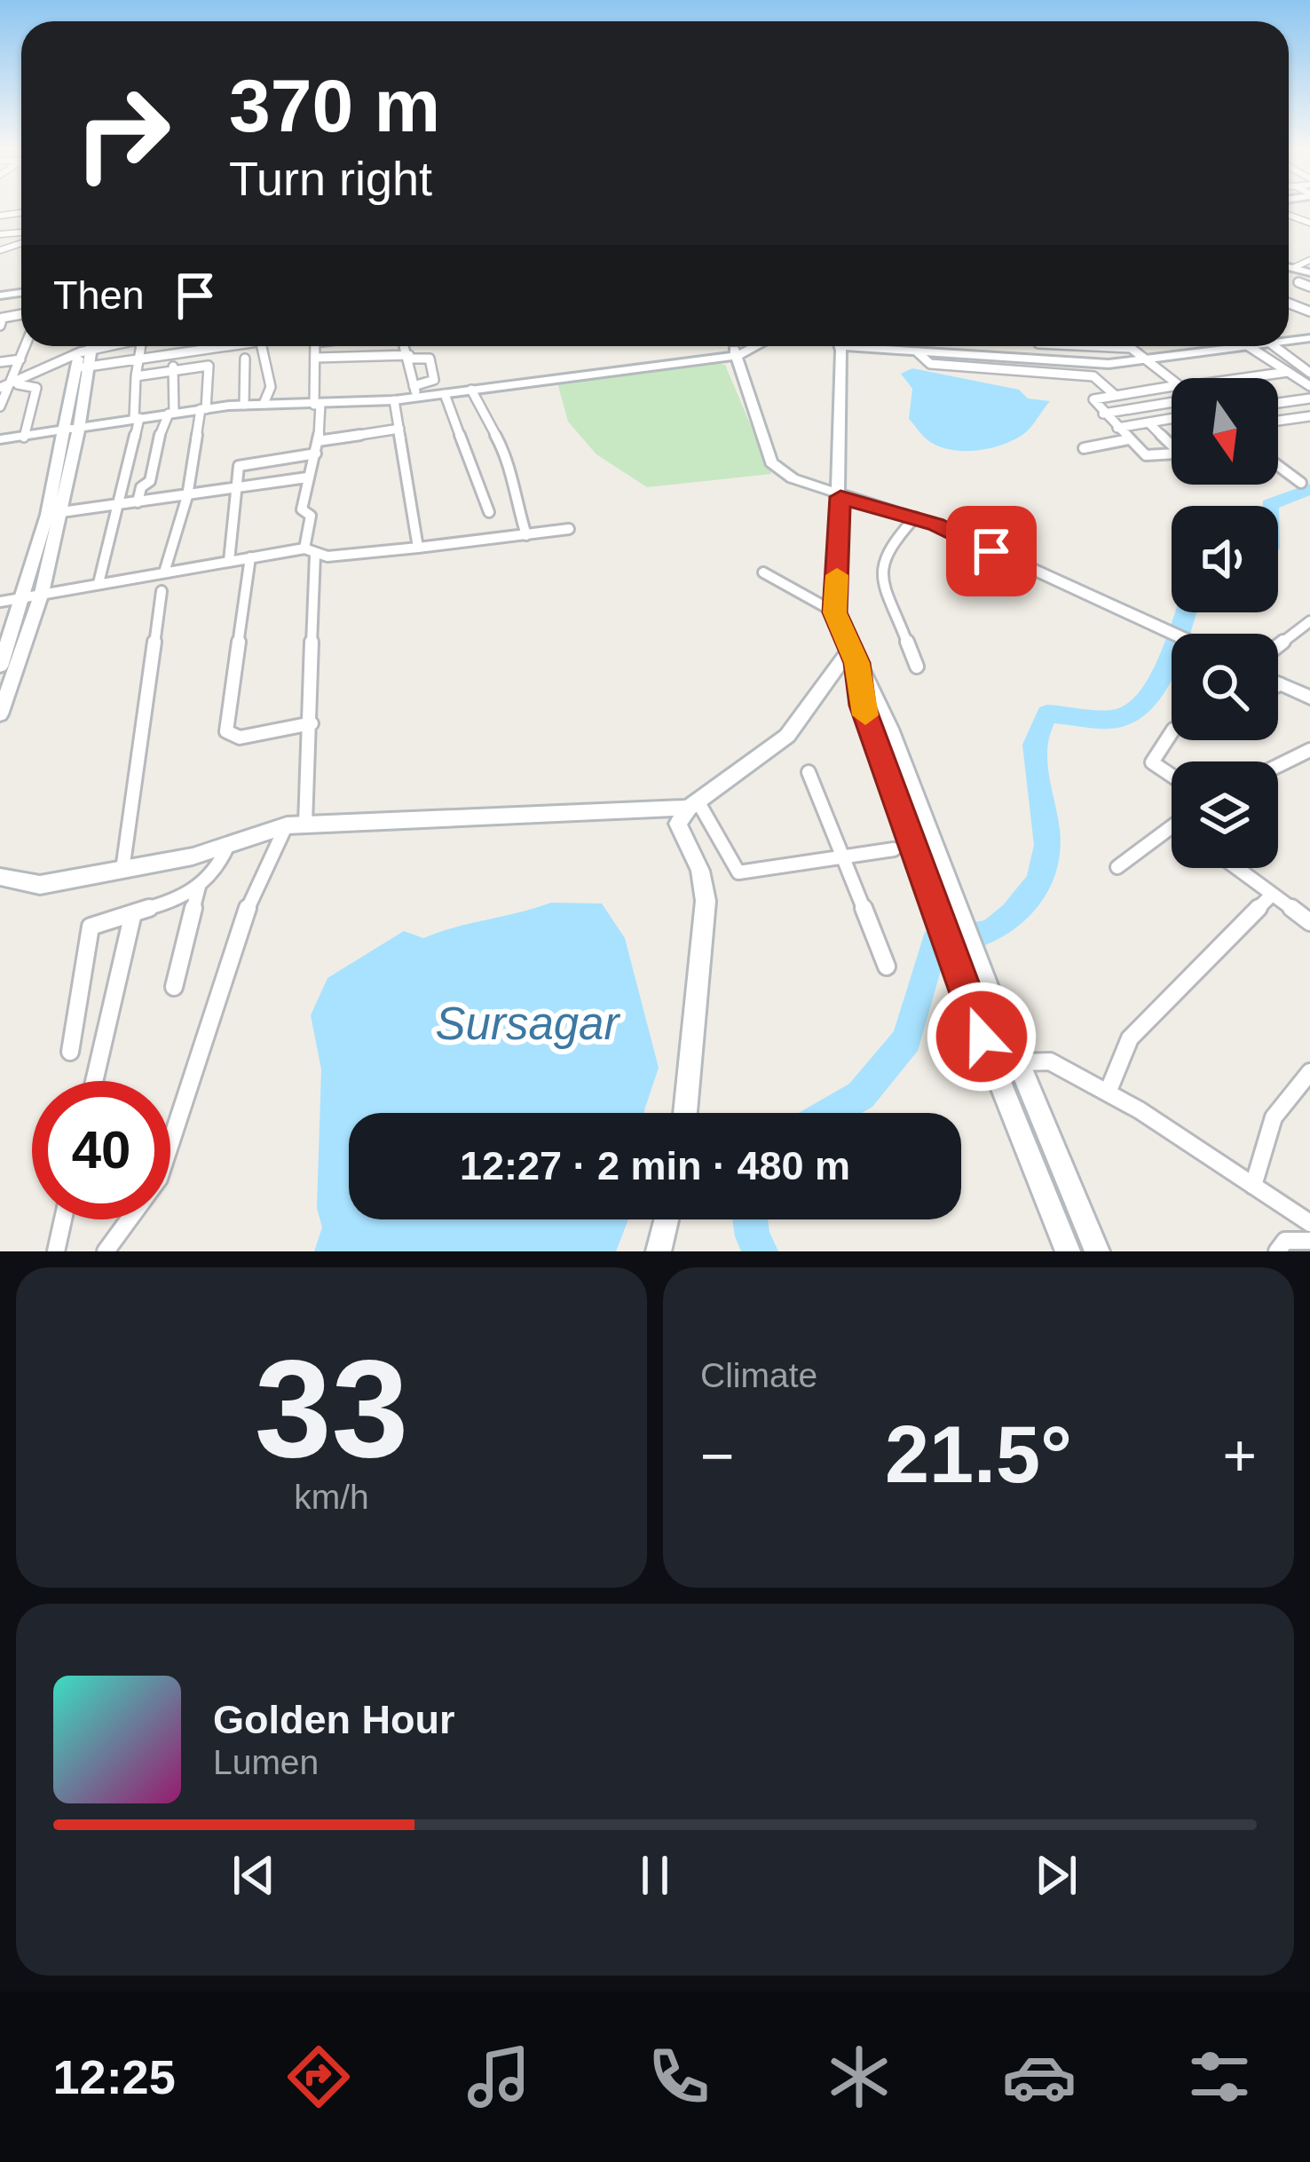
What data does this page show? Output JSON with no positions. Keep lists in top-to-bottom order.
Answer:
{
  "water": ["Sursagar"],
  "north": "bottom",
  "page": {
    "turn": ["370 m", "Turn right"],
    "then": "Then",
    "limit": "40",
    "trip": "12:27 · 2 min · 480 m",
    "tile": [
      ["33", "km/h"],
      "Climate"
    ],
    "heat": ["−", "21.5°", "+"],
    "song": ["Golden Hour", "Lumen"],
    "tabs": "12:25"
  }
}
